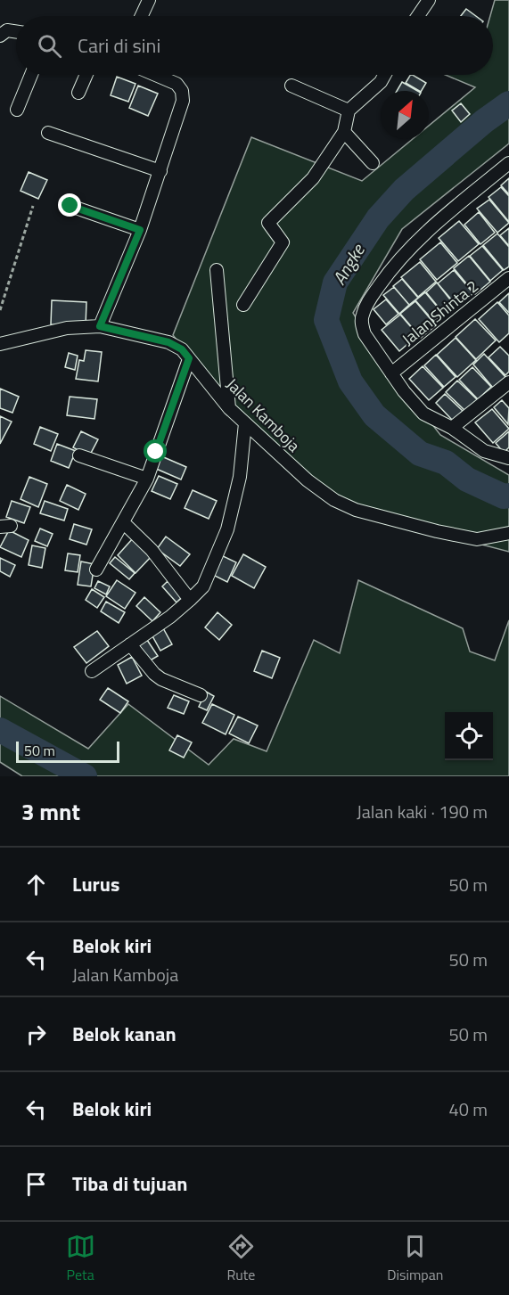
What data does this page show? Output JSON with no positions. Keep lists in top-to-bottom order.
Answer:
{
  "streets": {
    "street": ["Jalan Shinta 2", "Jalan Kamboja"]
  },
  "water": ["Angke"],
  "scale_bar": "50 m",
  "north": "top right",
  "page": {
    "search": "Cari di sini",
    "scale": "50 m",
    "heading": ["3 mnt", "Jalan kaki · 190 m"],
    "list": [
      ["Lurus", "50 m"],
      ["Belok kiri", "Jalan Kamboja", "50 m"],
      ["Belok kanan", "50 m"],
      ["Belok kiri", "40 m"],
      "Tiba di tujuan"
    ],
    "nav": ["Peta", "Rute", "Disimpan"]
  }
}
